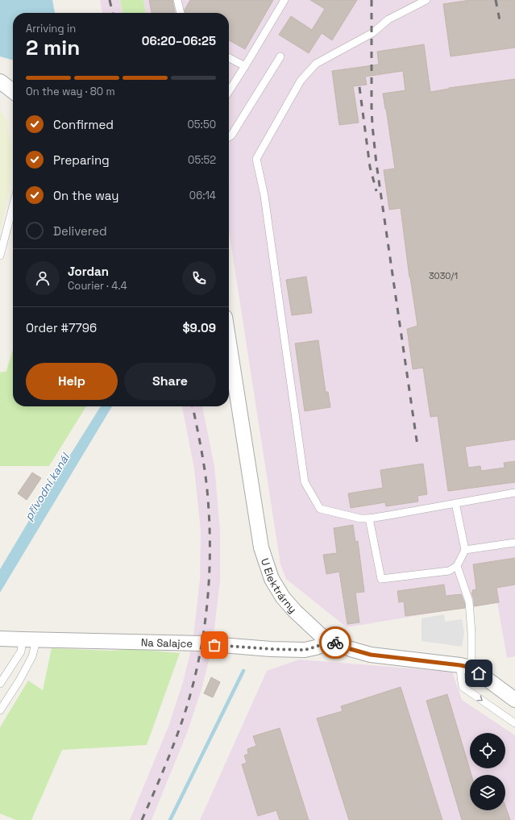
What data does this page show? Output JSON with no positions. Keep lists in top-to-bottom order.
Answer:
{
  "streets": {
    "street": ["U Elektrárny", "Na Salajce"]
  },
  "crossings": [
    ["U Elektrárny", "Na Salajce"]
  ],
  "water": ["přívodní kanál"],
  "house_numbers": ["3030/1"],
  "page": {
    "heading": ["2 min", "Arriving in", "06:20–06:25"],
    "panel": [
      "Jordan",
      "Courier · 4.4",
      "Order #7796",
      "$9.09"
    ],
    "bar": "On the way · 80 m",
    "list": [
      ["Confirmed", "05:50"],
      ["Preparing", "05:52"],
      ["On the way", "06:14"],
      "Delivered"
    ],
    "buttons": ["Help", "Share"]
  }
}
